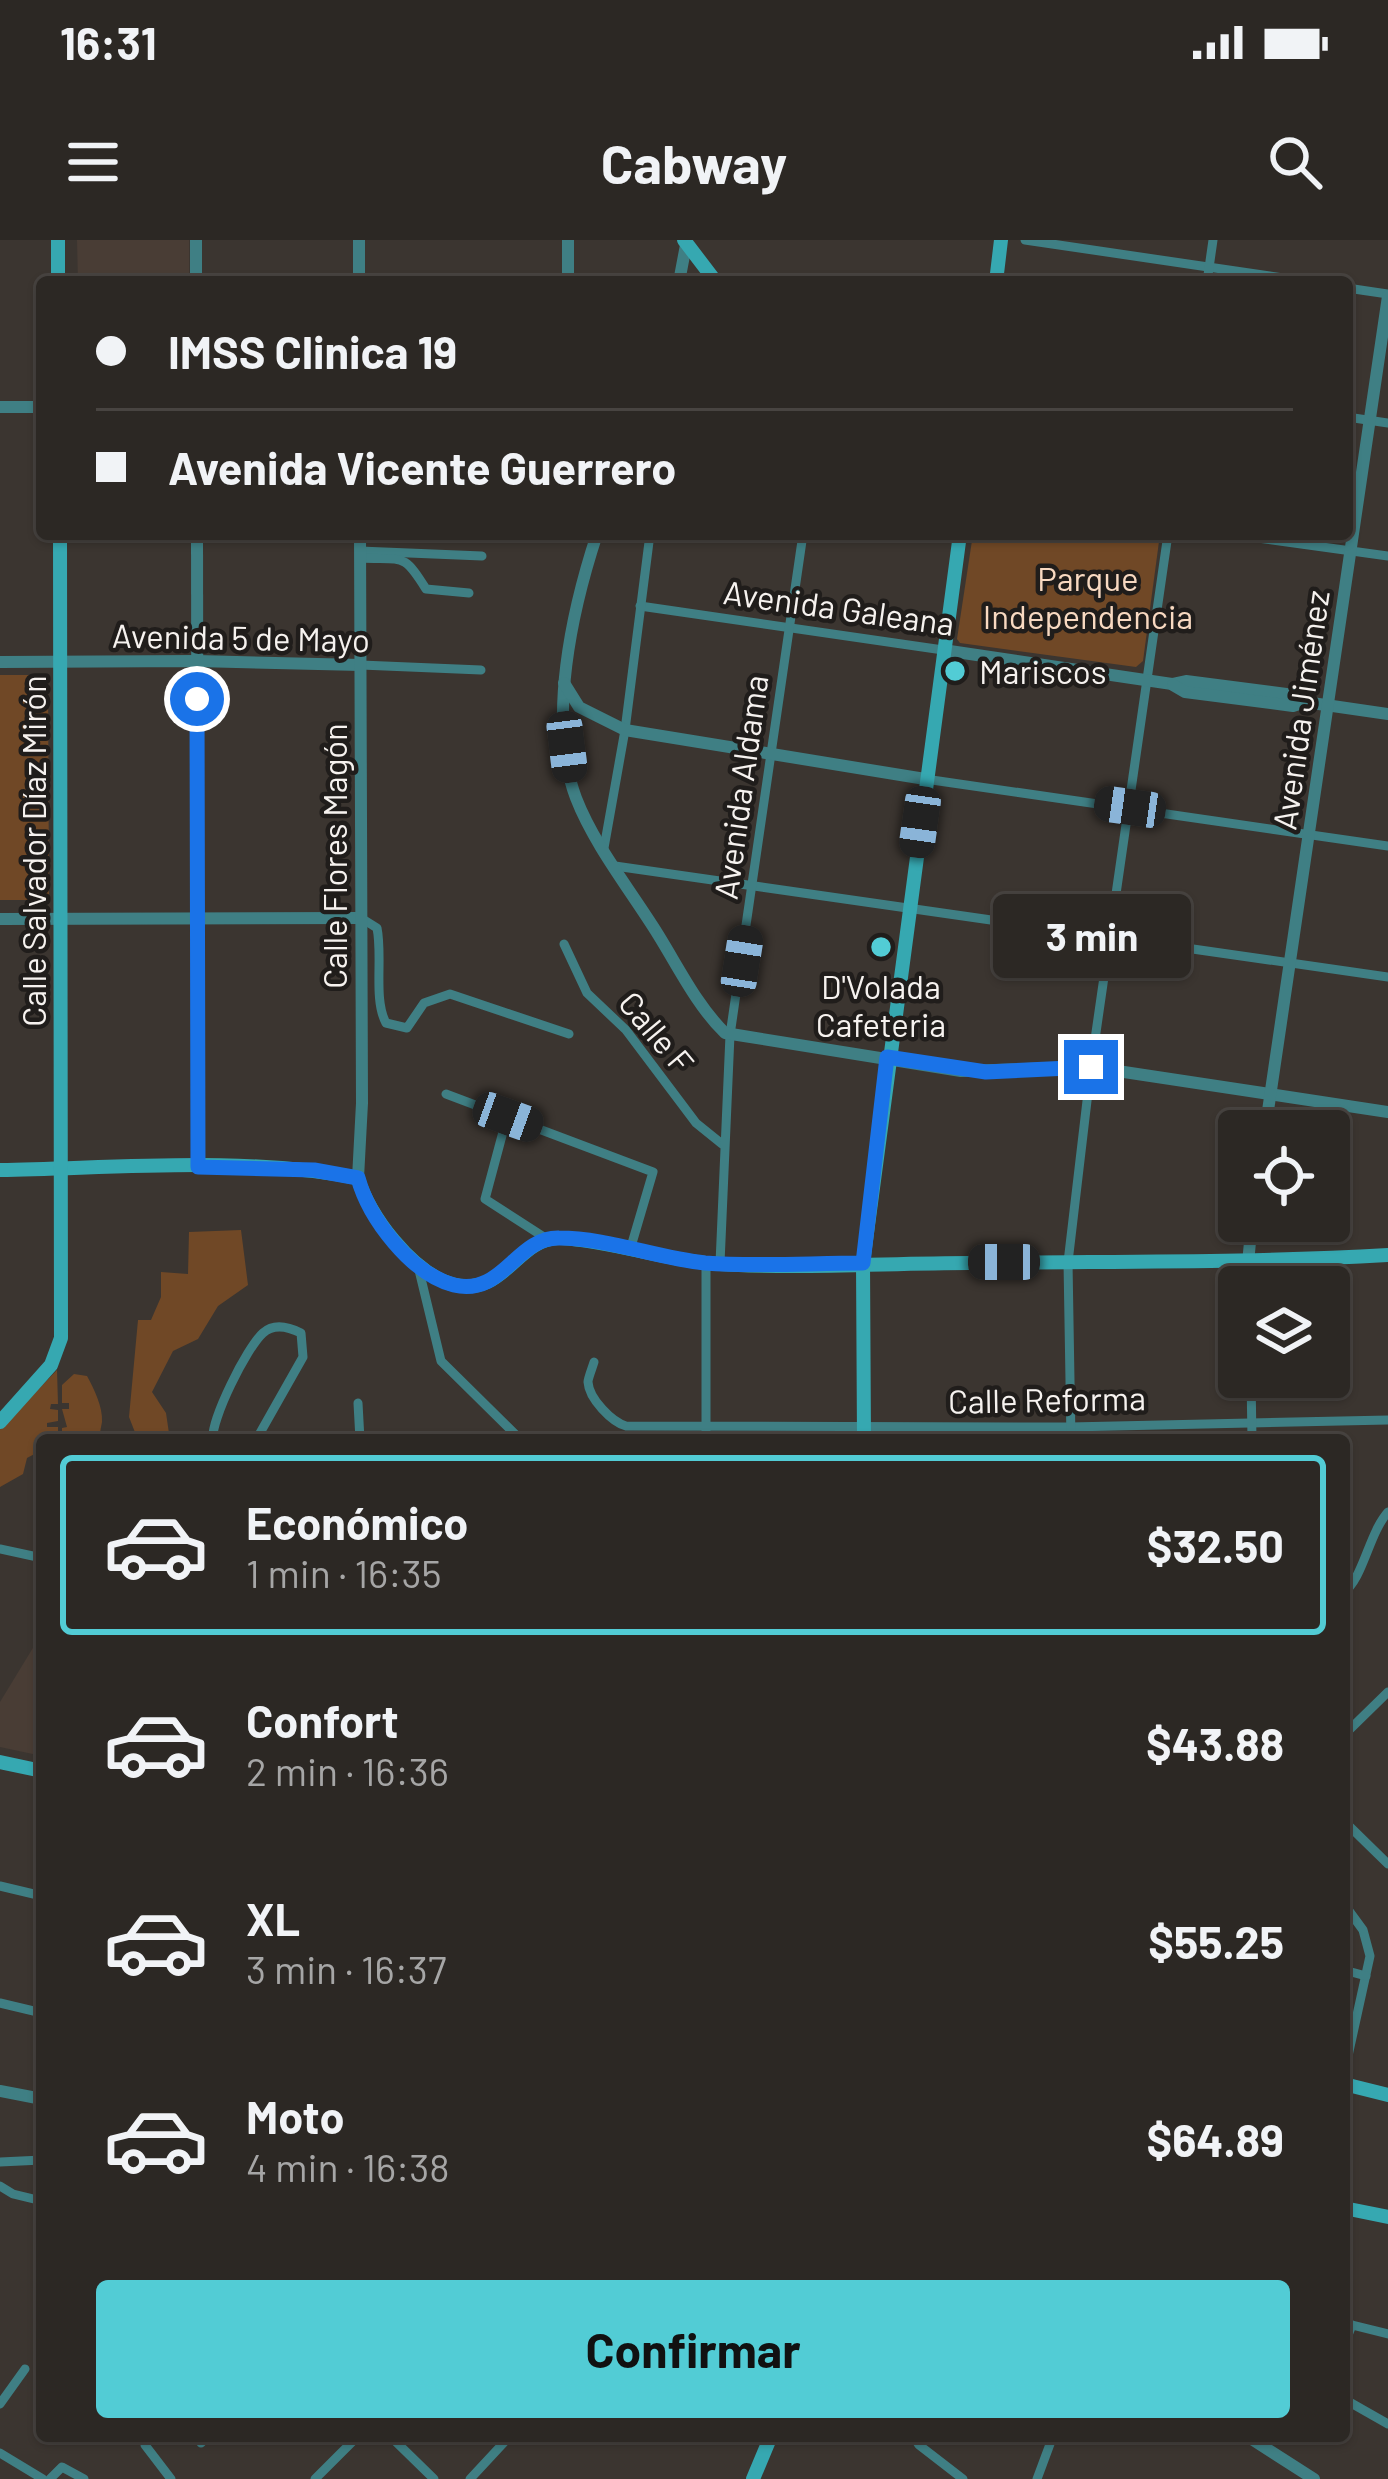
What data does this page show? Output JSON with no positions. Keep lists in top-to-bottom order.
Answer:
{
  "streets": {
    "main road": ["Calle Salvador Díaz Mirón"],
    "street": [
      "Avenida Galeana",
      "Avenida 5 de Mayo",
      "Avenida Jiménez",
      "Avenida Aldama",
      "Calle Flores Magón",
      "Calle F",
      "Calle Reforma"
    ]
  },
  "crossings": [
    ["Avenida Galeana", "Avenida Jiménez"],
    ["Avenida Galeana", "Avenida Aldama"],
    ["Avenida 5 de Mayo", "Calle Salvador Díaz Mirón"],
    ["Avenida 5 de Mayo", "Calle Flores Magón"],
    ["Avenida Aldama", "Calle F"],
    ["Avenida Aldama", "Calle Reforma"]
  ],
  "parks": ["Parque Independencia"],
  "places": ["Mariscos", "D'Volada Cafeteria"],
  "page": {
    "status": "16:31",
    "header": "Cabway",
    "banner": ["IMSS Clinica 19", "Avenida Vicente Guerrero"],
    "bubble": "3 min",
    "list": [
      {
        "name": "Económico",
        "note": "1 min · 16:35",
        "value": "$32.50"
      },
      {
        "name": "Confort",
        "note": "2 min · 16:36",
        "value": "$43.88"
      },
      {
        "name": "XL",
        "note": "3 min · 16:37",
        "value": "$55.25"
      },
      {
        "name": "Moto",
        "note": "4 min · 16:38",
        "value": "$64.89"
      }
    ],
    "buttons": "Confirmar"
  }
}
